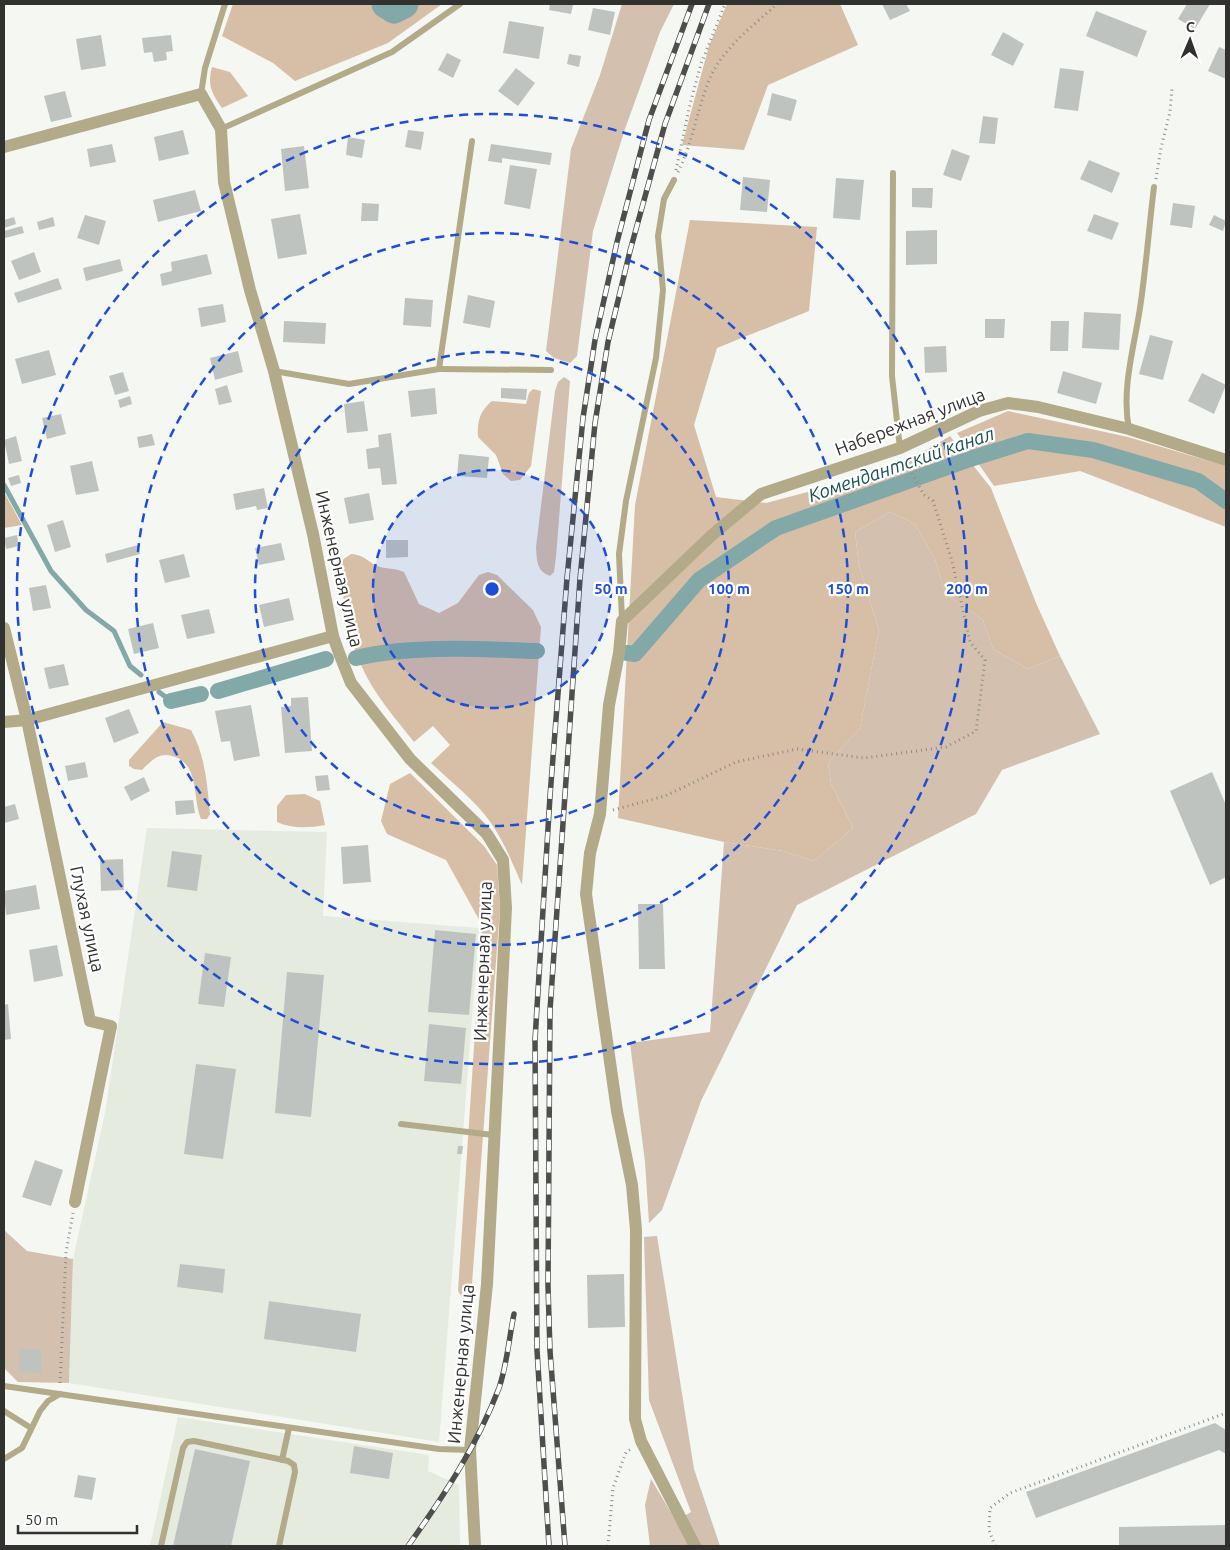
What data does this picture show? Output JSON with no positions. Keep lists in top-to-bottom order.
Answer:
{
  "streets": {
    "street": ["Набережная улица", "Инженерная улица", "Глухая улица"]
  },
  "water": ["Комендантский канал"],
  "scale_bar": "50 m",
  "north": "top",
  "rings": [
    "50 m",
    "100 m",
    "150 m",
    "200 m"
  ]
}
